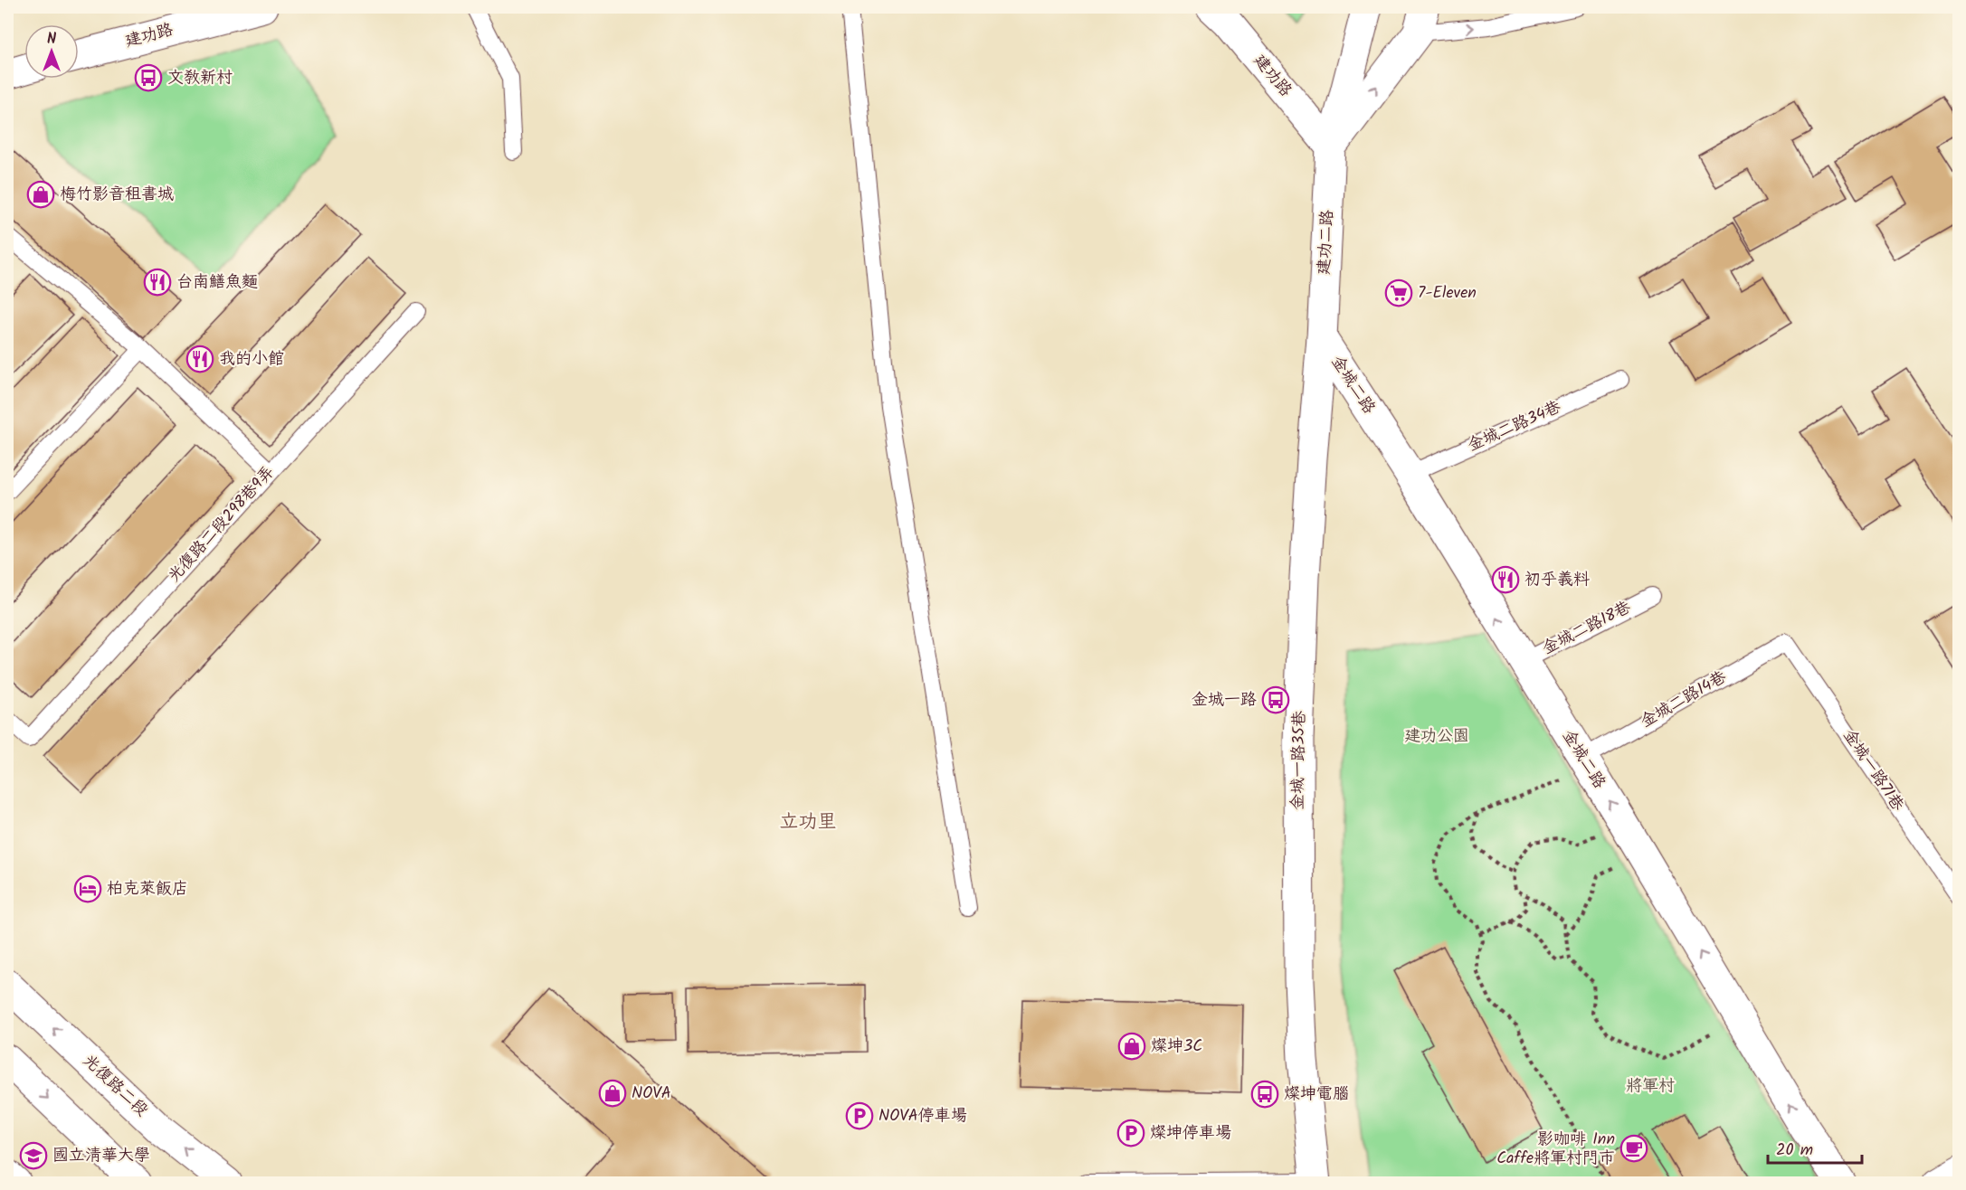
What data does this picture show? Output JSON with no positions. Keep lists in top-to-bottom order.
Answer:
{
  "streets": {
    "street": [
      "建功路",
      "建功二路",
      "金城二路",
      "金城一路35巷",
      "光復路二段"
    ],
    "lane": [
      "金城二路34巷",
      "光復路二段298巷9弄",
      "金城二路18巷",
      "金城二路14巷",
      "金城一路71巷"
    ]
  },
  "crossings": [
    ["建功路", "建功二路"],
    ["建功二路", "金城二路"],
    ["建功二路", "金城一路35巷"],
    ["金城二路", "金城二路34巷"],
    ["金城二路", "金城二路18巷"],
    ["金城二路", "金城二路14巷"],
    ["金城二路", "金城一路35巷"],
    ["金城二路14巷", "金城一路71巷"]
  ],
  "one_way": ["金城二路"],
  "districts": ["立功里"],
  "parks": ["建功公園", "將軍村"],
  "places": {
    "bus stop": ["文教新村", "金城一路", "燦坤電腦"],
    "shop": ["梅竹影音租書城", "燦坤3C", "NOVA"],
    "restaurant": ["台南鱔魚麵", "我的小館", "初乎義料"],
    "supermarket": ["7-Eleven"],
    "hotel": ["柏克萊飯店"],
    "parking": ["NOVA停車場", "燦坤停車場"],
    "cafe": ["影咖啡 Inn Caffe將軍村門市"],
    "school or university": ["國立清華大學"]
  },
  "scale_bar": "20 m",
  "north": "top"
}
